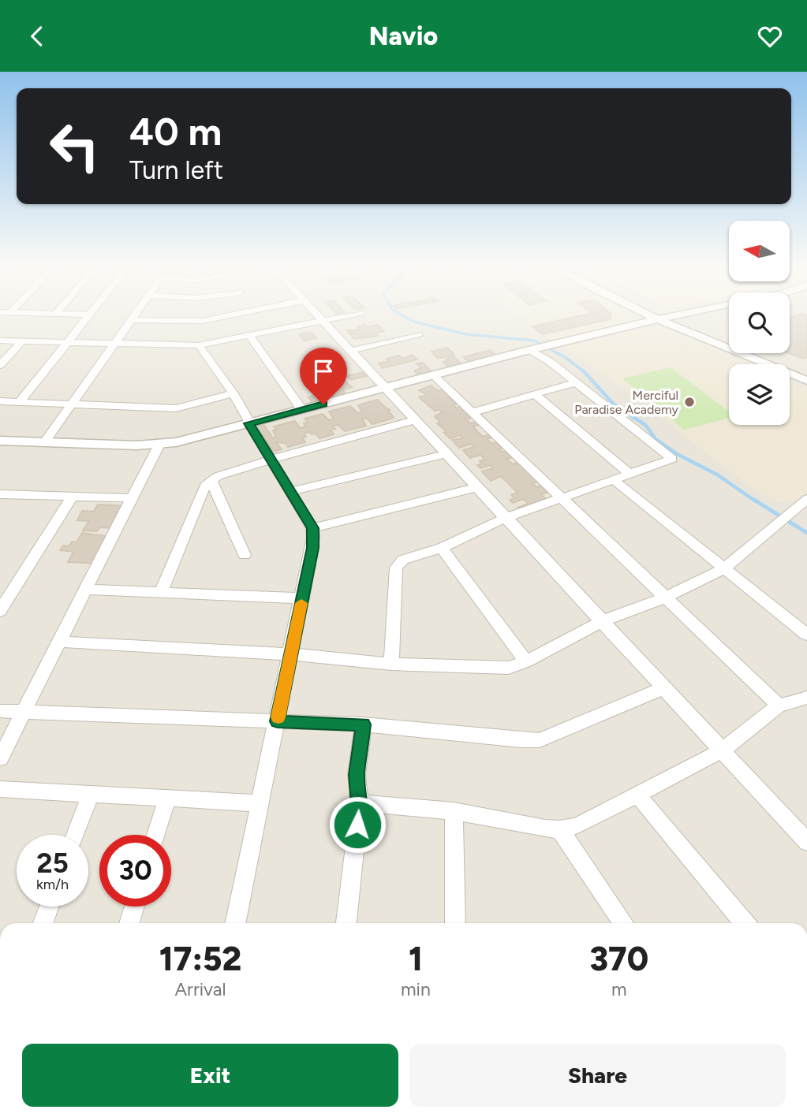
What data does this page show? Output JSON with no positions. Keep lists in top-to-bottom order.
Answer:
{
  "places": ["Merciful Paradise Academy"],
  "north": "left",
  "page": {
    "header": "Navio",
    "turn": ["40 m", "Turn left"],
    "speed": "25 km/h",
    "limit": "30",
    "eta": [
      "17:52",
      "Arrival",
      "1",
      "min",
      "370",
      "m"
    ],
    "buttons": ["Exit", "Share"]
  }
}
